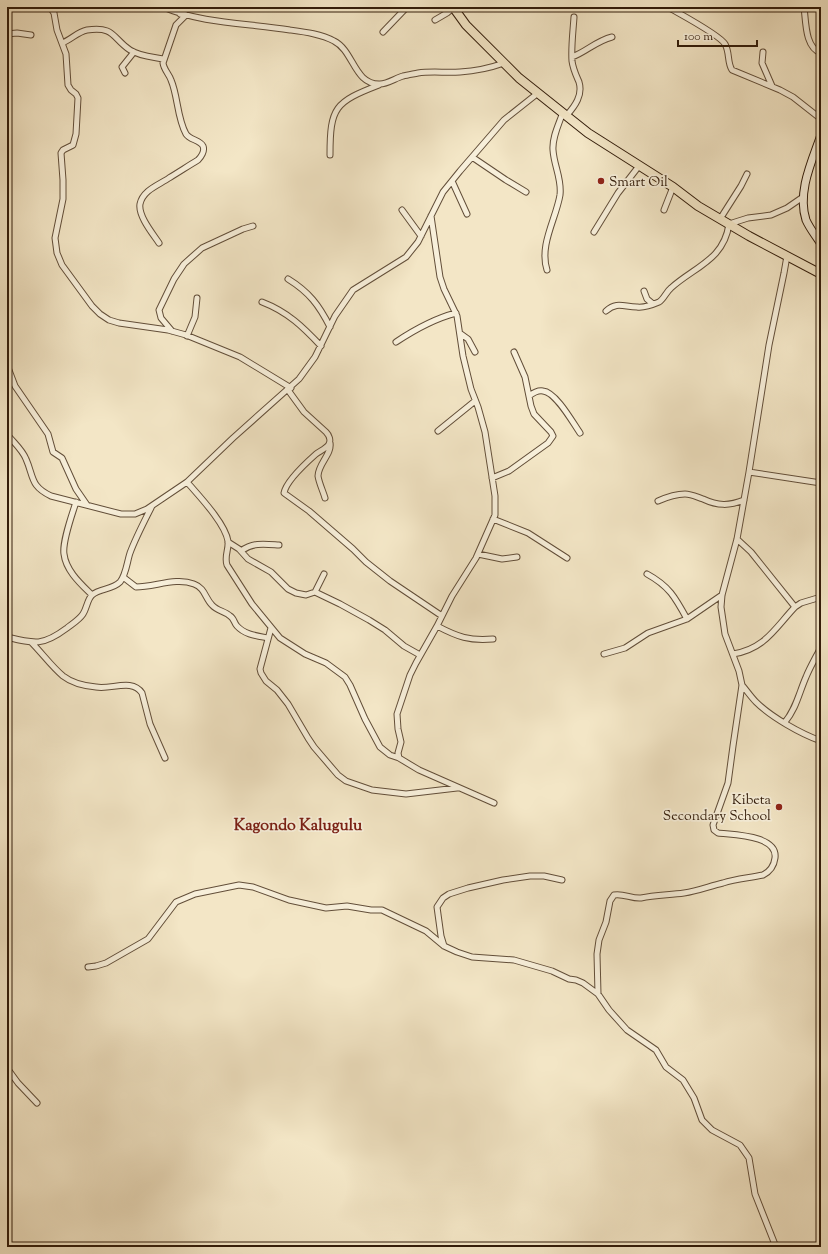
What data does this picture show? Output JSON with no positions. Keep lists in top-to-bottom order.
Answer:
{
  "districts": ["Kagondo Kalugulu"],
  "places": ["Smart Oil", "Kibeta Secondary School"],
  "scale_bar": "100 m"
}
